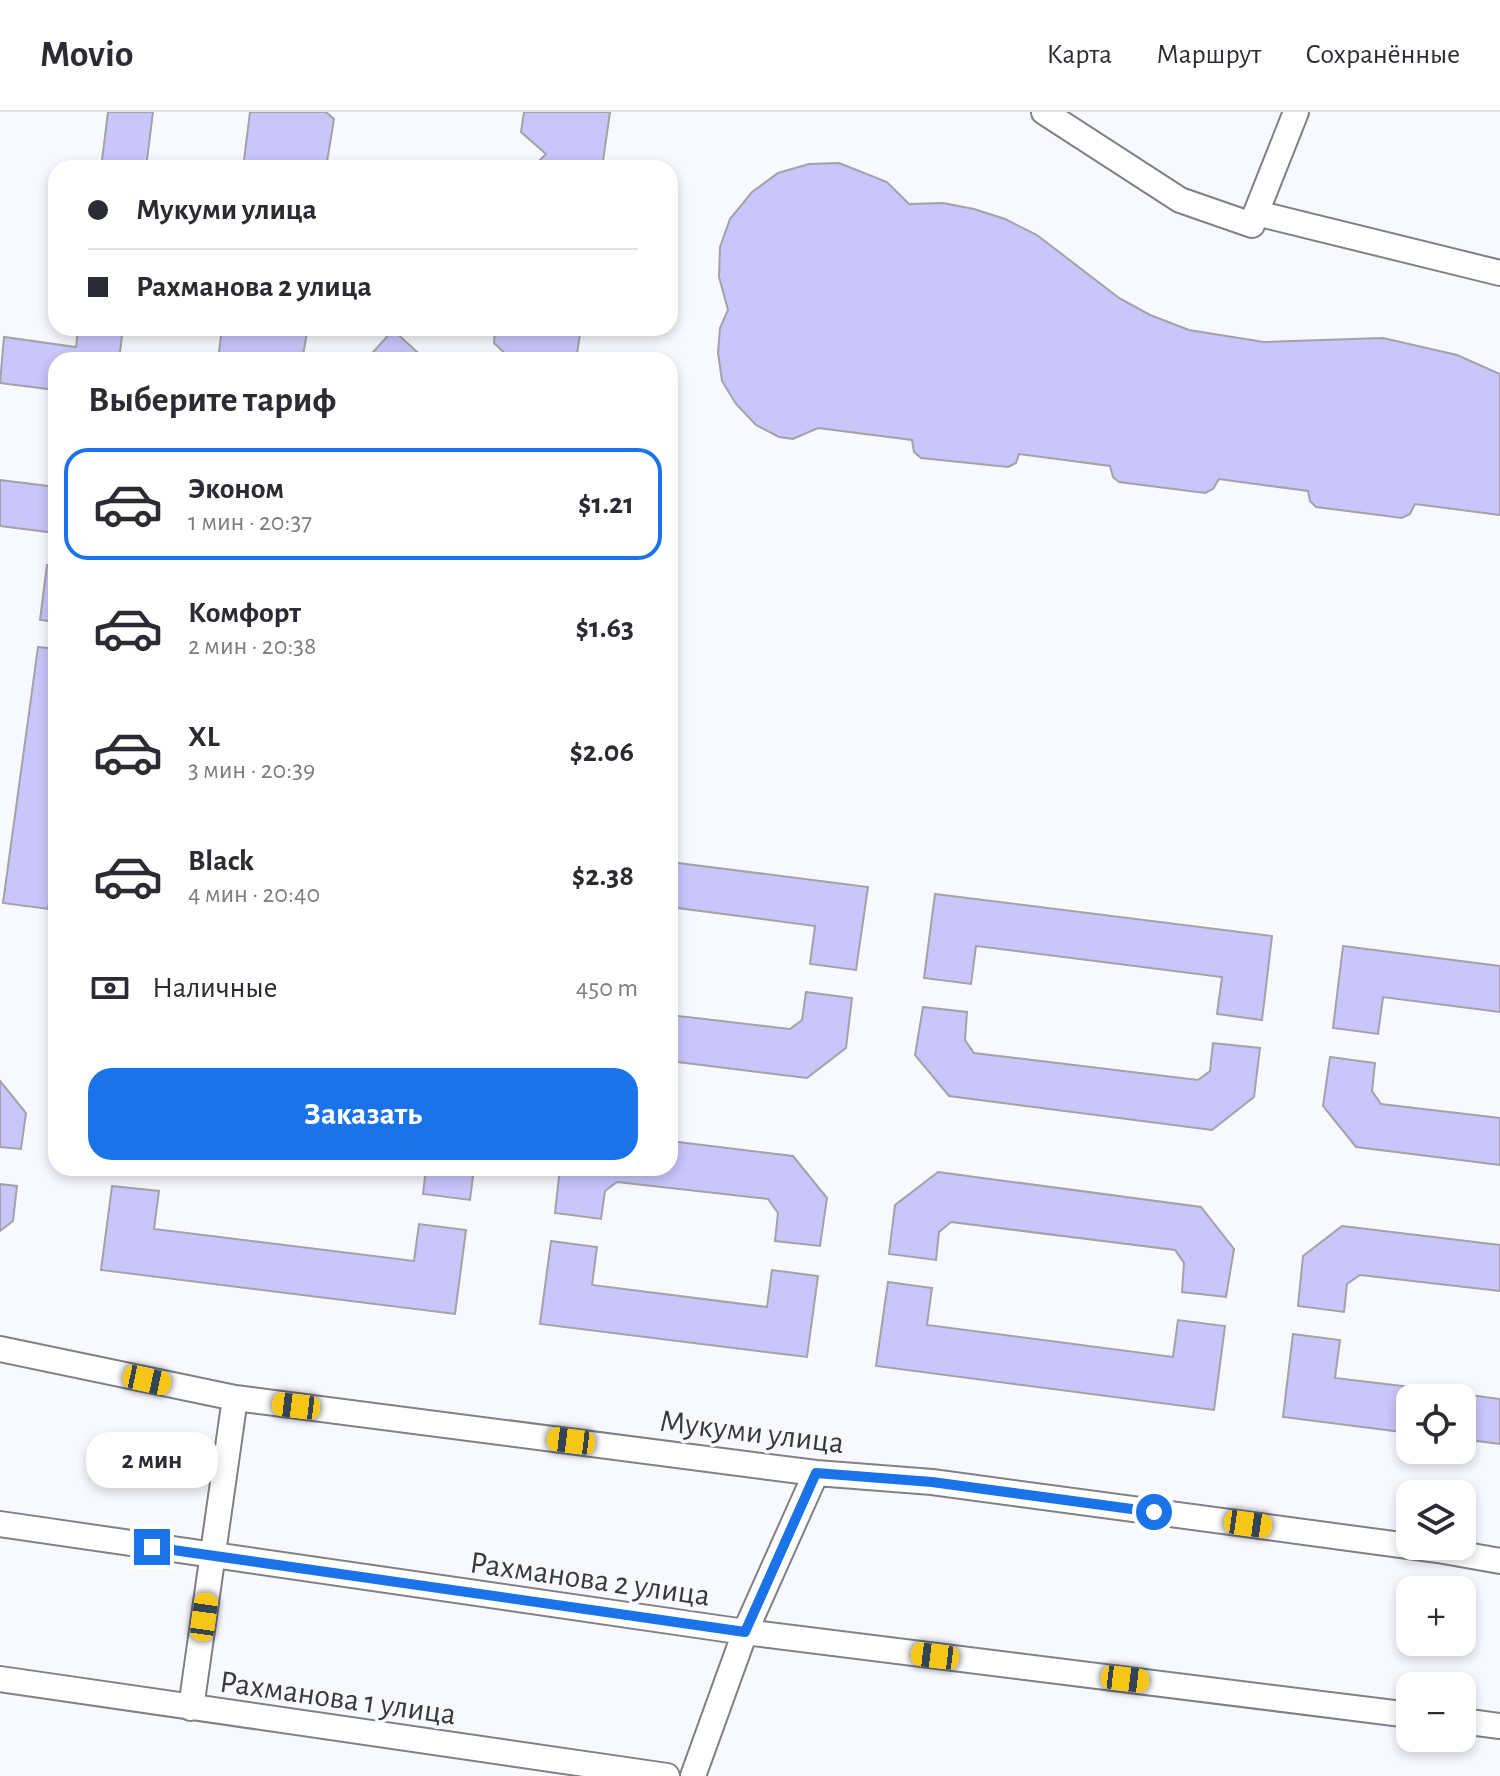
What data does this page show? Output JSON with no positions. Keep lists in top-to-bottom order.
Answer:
{
  "streets": {
    "street": ["Мукуми улица", "Рахманова 2 улица", "Рахманова 1 улица"]
  },
  "page": {
    "header": "Movio",
    "nav": ["Карта", "Маршрут", "Сохранённые"],
    "banner": ["Мукуми улица", "Рахманова 2 улица"],
    "heading": "Выберите тариф",
    "list": [
      {
        "name": "Эконом",
        "note": "1 мин · 20:37",
        "value": "$1.21"
      },
      {
        "name": "Комфорт",
        "note": "2 мин · 20:38",
        "value": "$1.63"
      },
      {
        "name": "XL",
        "note": "3 мин · 20:39",
        "value": "$2.06"
      },
      {
        "name": "Black",
        "note": "4 мин · 20:40",
        "value": "$2.38"
      }
    ],
    "pay": ["Наличные", "450 m"],
    "buttons": "Заказать",
    "map_buttons": ["+", "−"],
    "bubble": "2 мин"
  }
}
